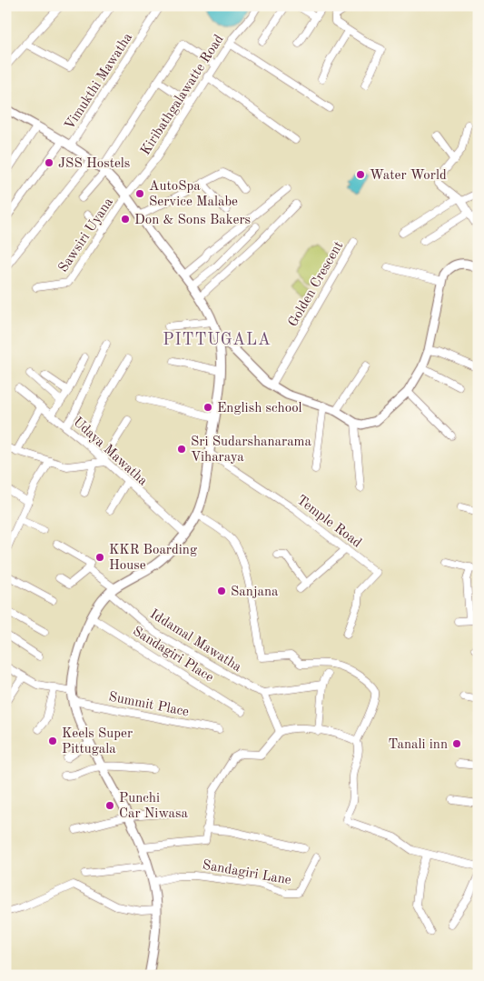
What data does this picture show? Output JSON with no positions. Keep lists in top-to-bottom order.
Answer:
{
  "streets": {
    "street": [
      "Vimukthi Mawatha",
      "Kiribathgalawatte Road",
      "Sawsiri Uyana",
      "Golden Crescent",
      "Udaya Mawatha",
      "Temple Road",
      "Iddamal Mawatha",
      "Sandagiri Place",
      "Summit Place",
      "Sandagiri Lane"
    ]
  },
  "crossings": [
    ["Kiribathgalawatte Road", "Sawsiri Uyana"]
  ],
  "districts": ["PITTUGALA"],
  "places": [
    "JSS Hostels",
    "Water World",
    "AutoSpa Service Malabe",
    "Don & Sons Bakers",
    "English school",
    "Sri Sudarshanarama Viharaya",
    "KKR Boarding House",
    "Sanjana",
    "Keels Super Pittugala",
    "Tanali inn",
    "Punchi Car Niwasa"
  ]
}
